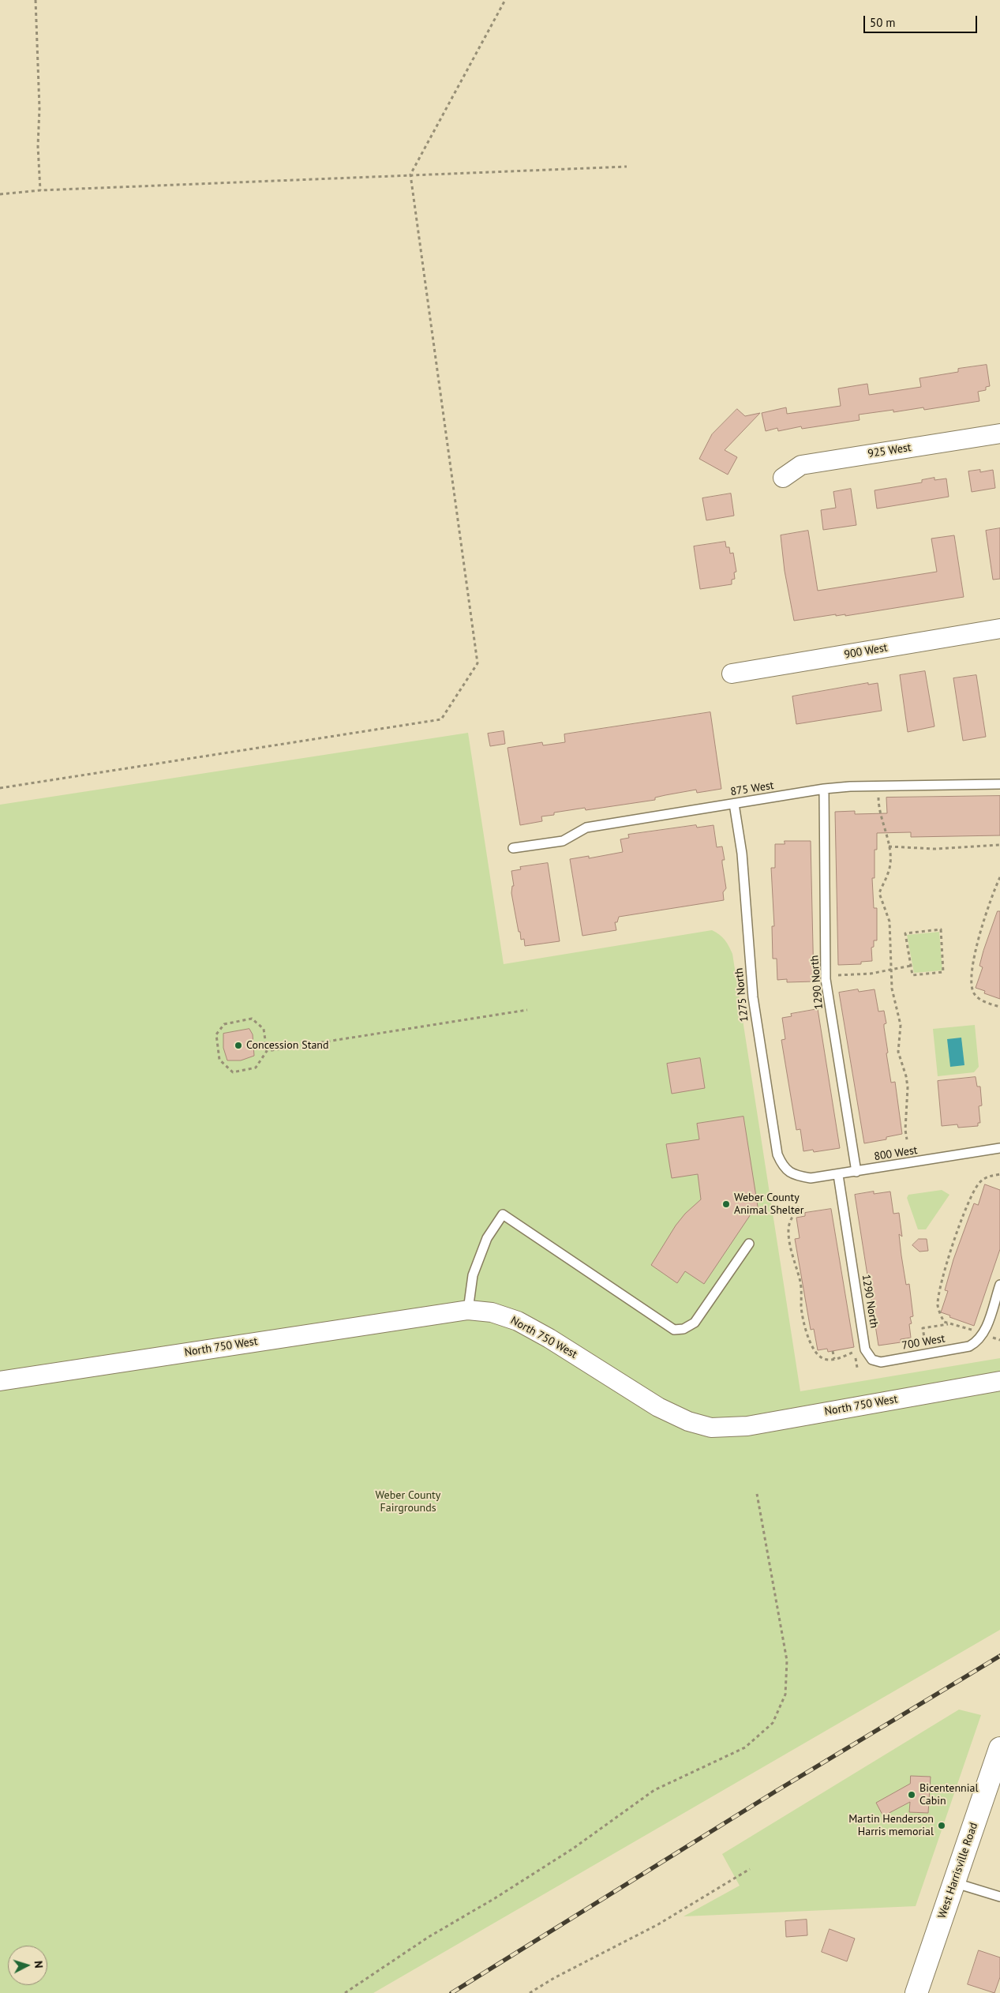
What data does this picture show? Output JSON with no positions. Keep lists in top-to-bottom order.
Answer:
{
  "streets": {
    "main road": ["West Harrisville Road"],
    "street": ["925 West", "900 West", "North 750 West"],
    "lane": [
      "875 West",
      "1290 North",
      "1275 North",
      "800 West",
      "700 West"
    ]
  },
  "crossings": [
    ["875 West", "1290 North"],
    ["875 West", "1275 North"],
    ["1290 North", "800 West"],
    ["1290 North", "700 West"],
    ["1275 North", "800 West"]
  ],
  "parks": ["Weber County Fairgrounds"],
  "places": [
    "Concession Stand",
    "Weber County Animal Shelter",
    "Bicentennial Cabin",
    "Martin Henderson Harris memorial"
  ],
  "scale_bar": "50 m",
  "north": "right"
}
